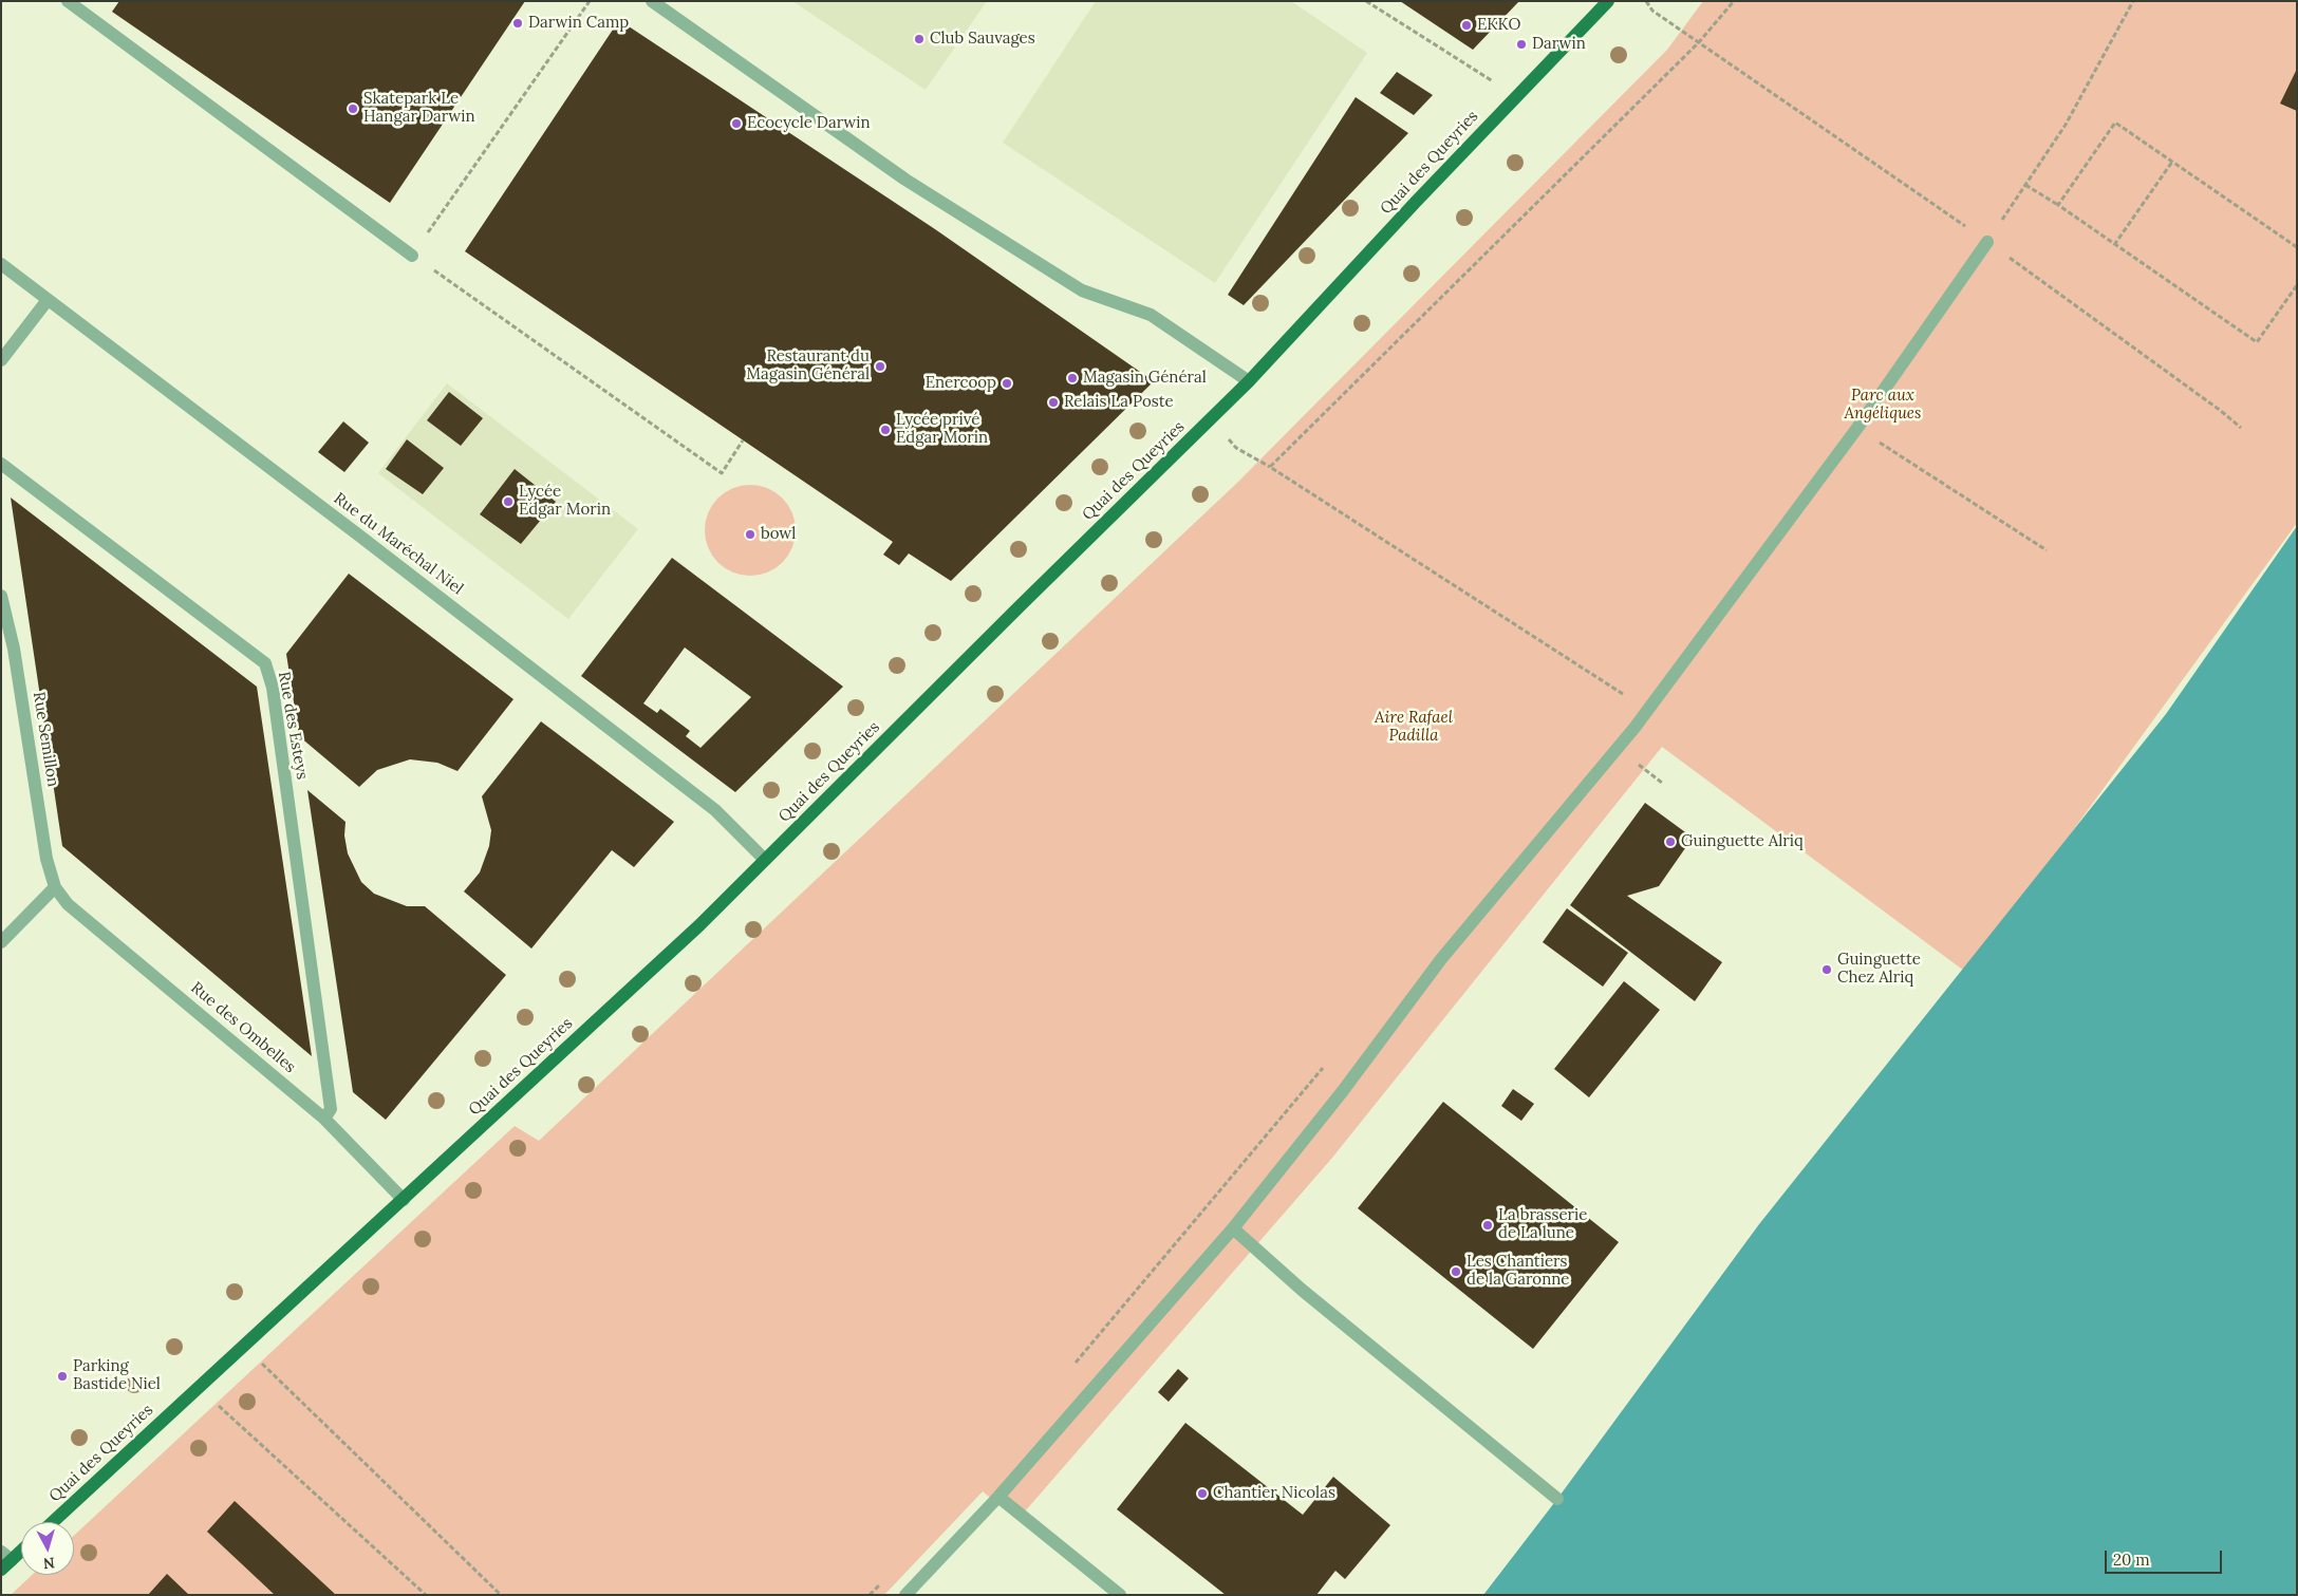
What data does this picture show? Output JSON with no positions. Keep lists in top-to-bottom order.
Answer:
{
  "streets": {
    "main road": ["Quai des Queyries"],
    "street": [
      "Rue du Maréchal Niel",
      "Rue des Esteys",
      "Rue Semillon",
      "Rue des Ombelles"
    ]
  },
  "crossings": [
    ["Quai des Queyries", "Rue du Maréchal Niel"],
    ["Quai des Queyries", "Rue des Ombelles"],
    ["Rue des Esteys", "Rue des Ombelles"],
    ["Rue Semillon", "Rue des Ombelles"]
  ],
  "parks": ["Parc aux Angéliques", "Aire Rafael Padilla"],
  "places": [
    "Darwin Camp",
    "EKKO",
    "Club Sauvages",
    "Darwin",
    "Skatepark Le Hangar Darwin",
    "Ecocycle Darwin",
    "Restaurant du Magasin Général",
    "Magasin Général",
    "Enercoop",
    "Relais La Poste",
    "Lycée privé Edgar Morin",
    "Lycée Edgar Morin",
    "bowl",
    "Guinguette Alriq",
    "Guinguette Chez Alriq",
    "La brasserie de La lune",
    "Les Chantiers de la Garonne",
    "Parking Bastide Niel",
    "Chantier Nicolas"
  ],
  "scale_bar": "20 m",
  "north": "bottom"
}
